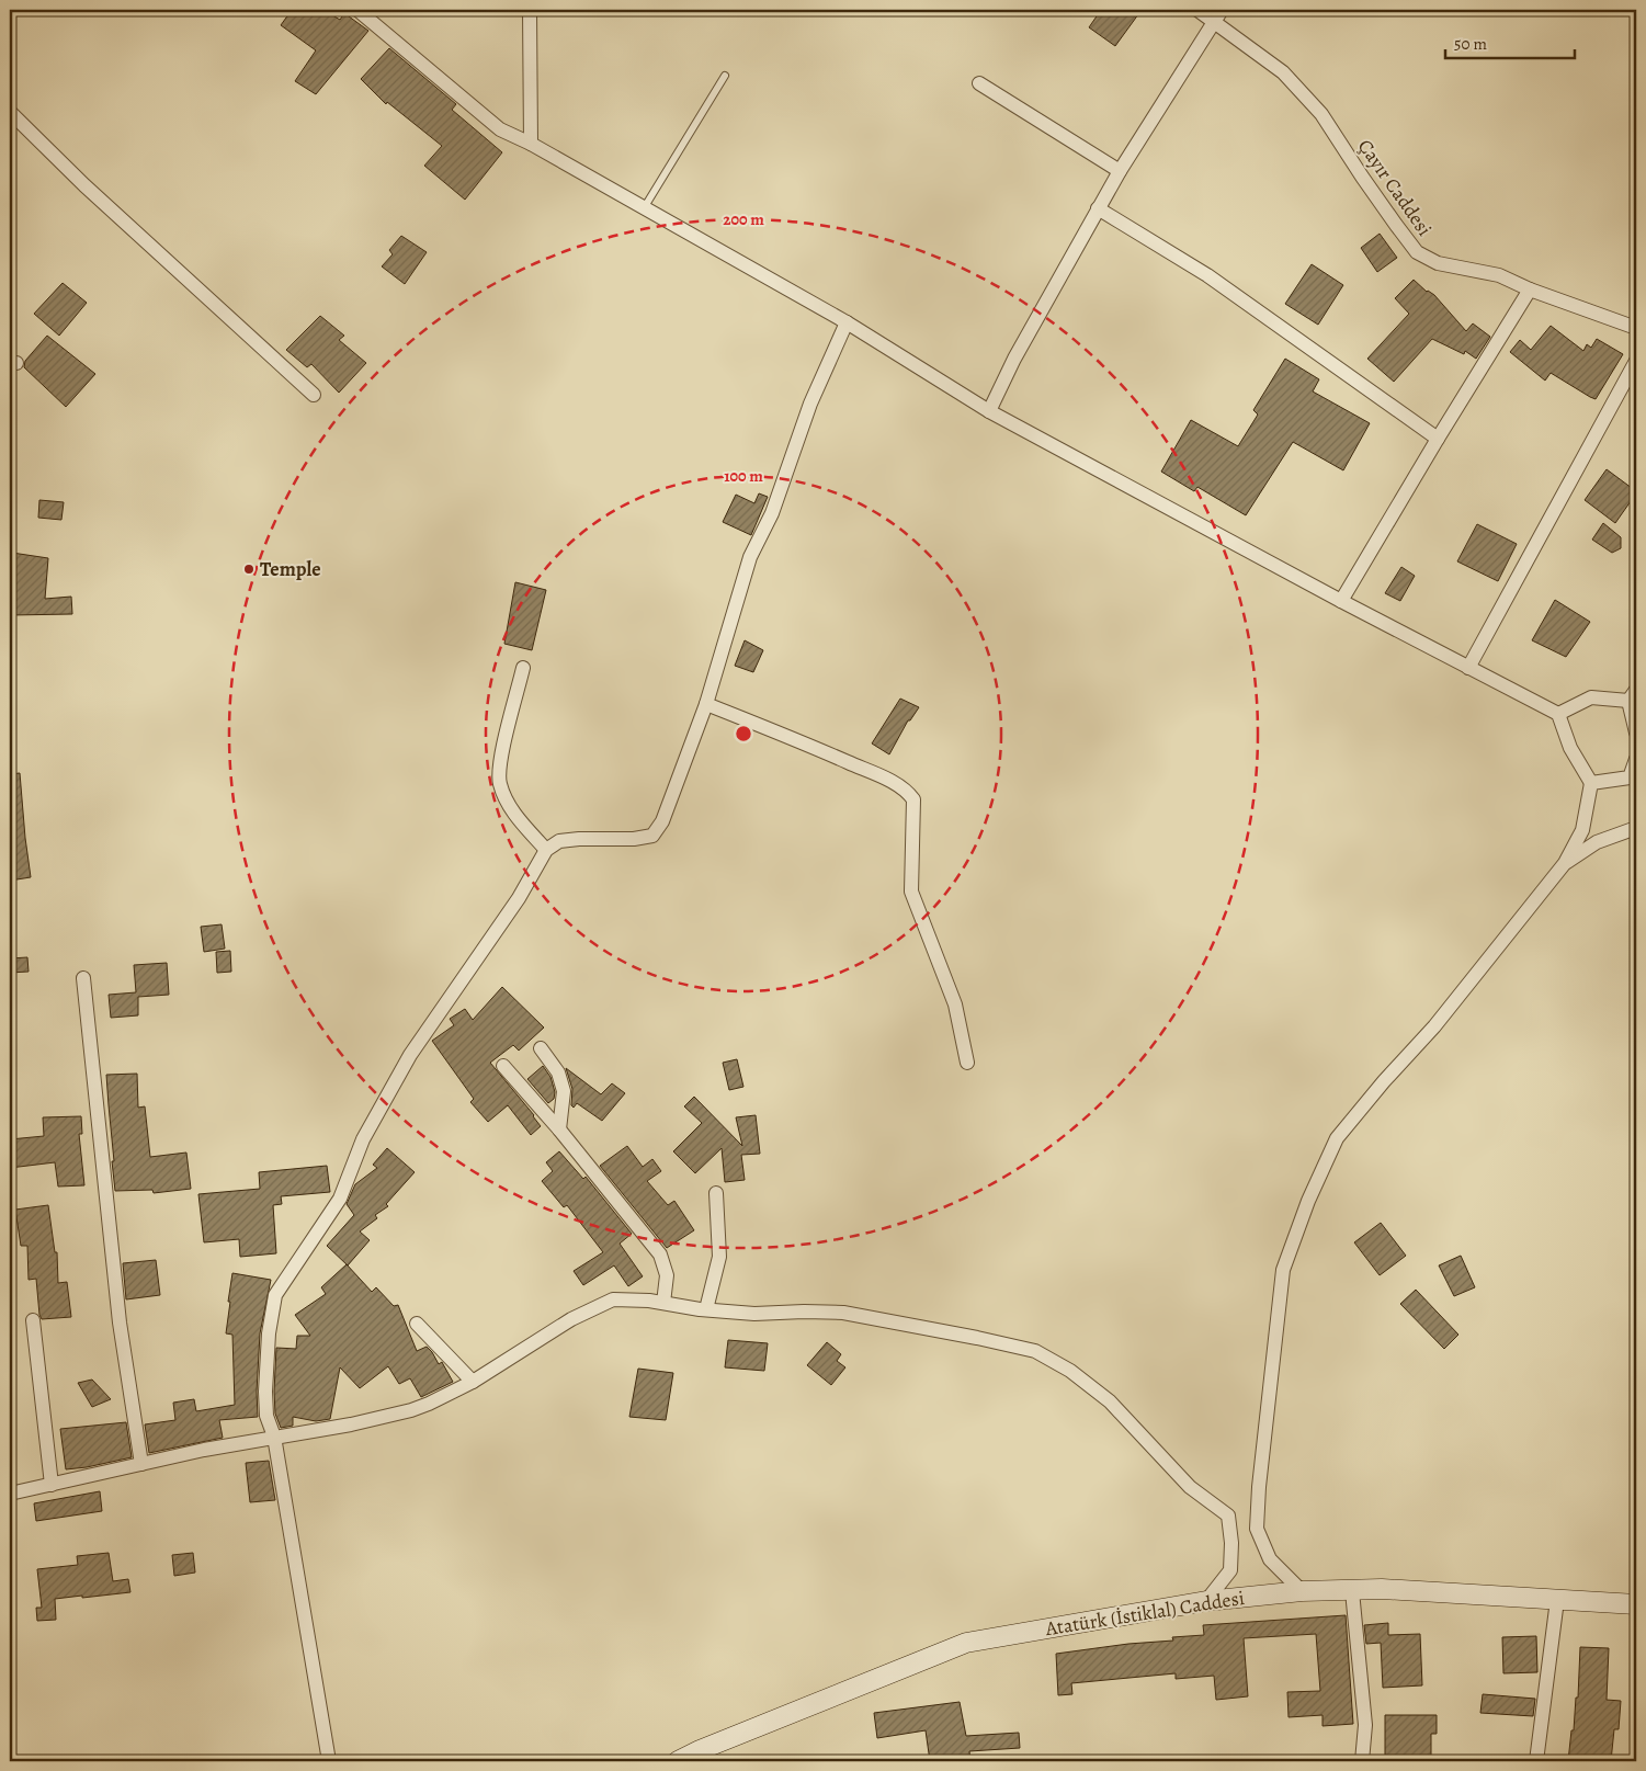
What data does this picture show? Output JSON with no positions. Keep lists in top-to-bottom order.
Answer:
{
  "streets": {
    "street": ["Çayır Caddesi", "Atatürk (İstiklal) Caddesi"]
  },
  "places": ["Temple"],
  "scale_bar": "50 m",
  "rings": ["200 m", "100 m"]
}
